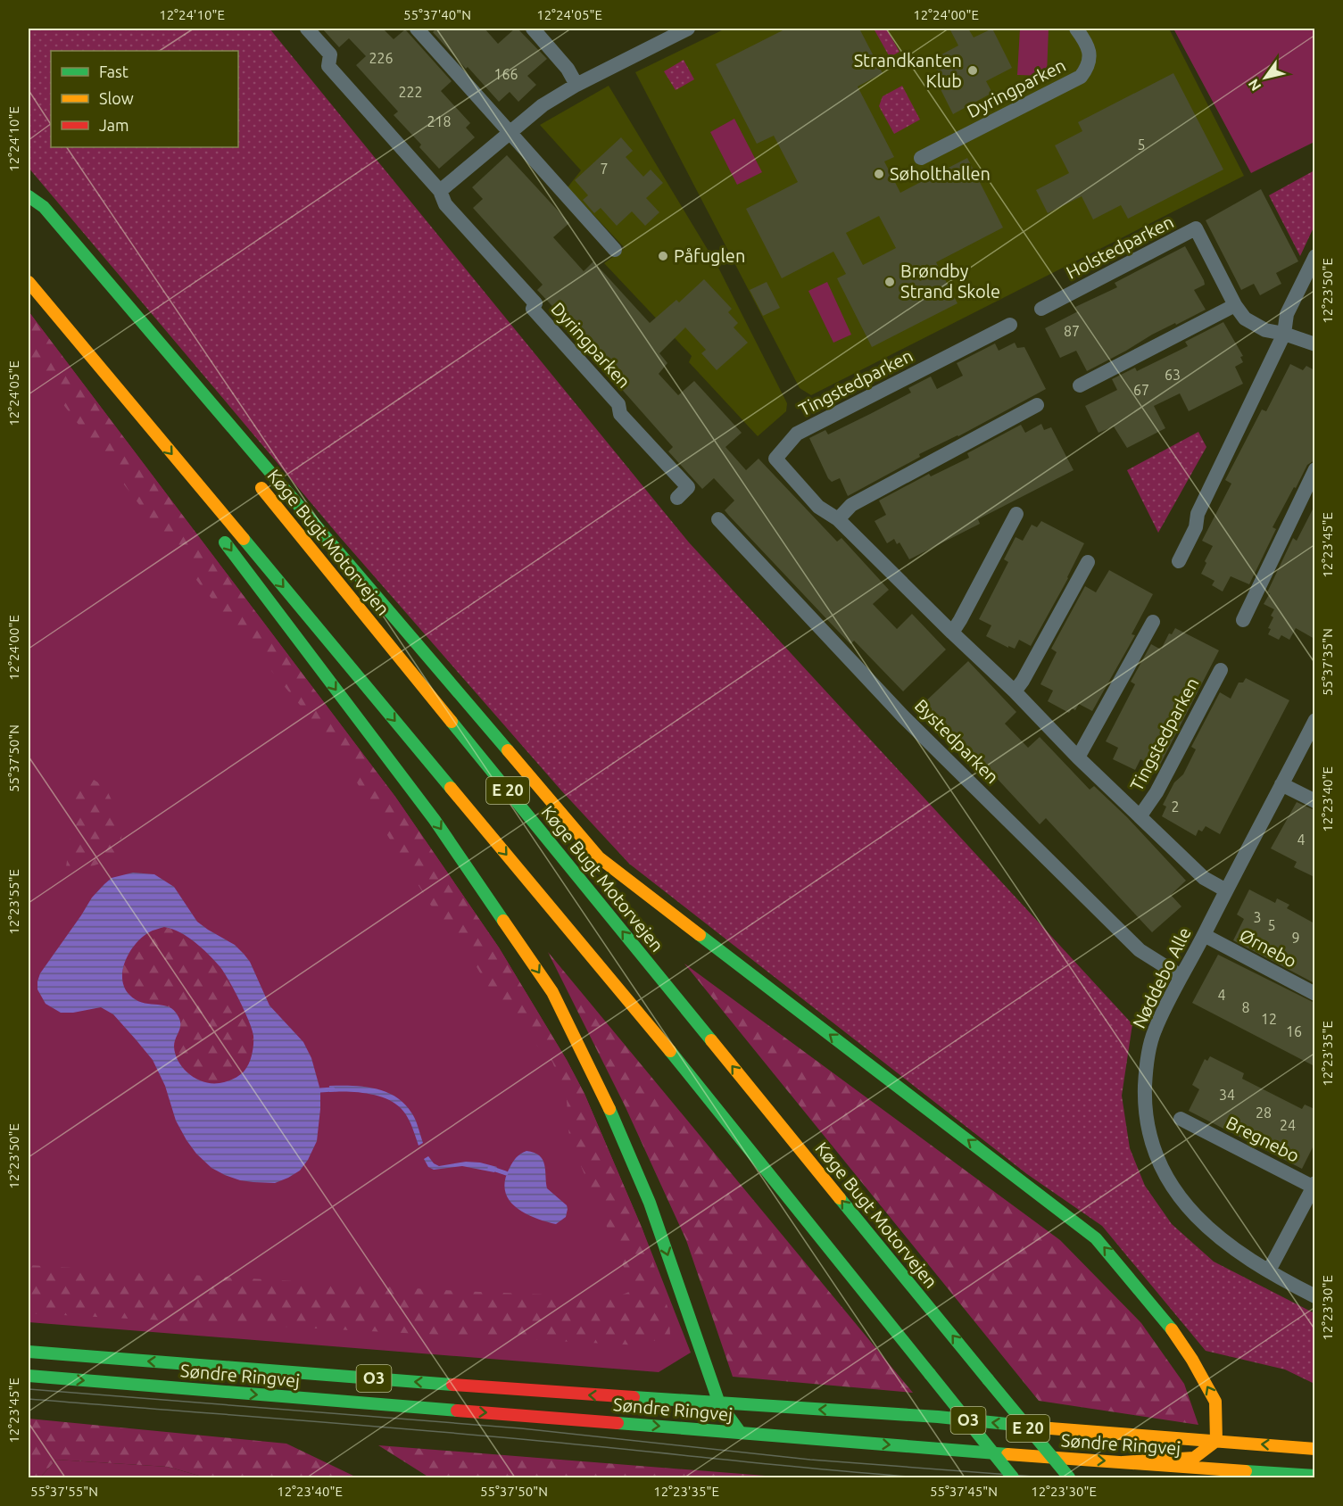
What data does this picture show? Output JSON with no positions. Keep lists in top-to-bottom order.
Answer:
{
  "streets": {
    "main road": [
      "Køge Bugt Motorvejen",
      "E 20",
      "Søndre Ringvej",
      "O3"
    ],
    "street": [
      "Dyringparken",
      "Holstedparken",
      "Tingstedparken",
      "Bystedparken",
      "Ørnebo",
      "Nøddebo Alle",
      "Bregnebo"
    ]
  },
  "crossings": [
    ["Tingstedparken", "Nøddebo Alle"],
    ["Bystedparken", "Nøddebo Alle"],
    ["Ørnebo", "Nøddebo Alle"],
    ["Nøddebo Alle", "Bregnebo"]
  ],
  "places": [
    "Strandkanten Klub",
    "Søholthallen",
    "Påfuglen",
    "Brøndby Strand Skole"
  ],
  "house_numbers": [
    "226",
    "166",
    "222",
    "218",
    "5",
    "7",
    "87",
    "63",
    "67",
    "2",
    "4",
    "3",
    "5",
    "9",
    "4",
    "8",
    "12",
    "16",
    "34",
    "28",
    "24"
  ],
  "legend": ["Fast", "Slow", "Jam"],
  "north": "bottom left",
  "coordinates": [
    "12°24'10\"E",
    "55°37'40\"N",
    "12°24'05\"E",
    "12°24'00\"E",
    "12°23'50\"E",
    "12°23'45\"E",
    "55°37'35\"N",
    "55°37'50\"N",
    "12°23'40\"E",
    "12°23'55\"E",
    "12°23'35\"E",
    "12°23'30\"E",
    "55°37'55\"N",
    "55°37'45\"N"
  ]
}
